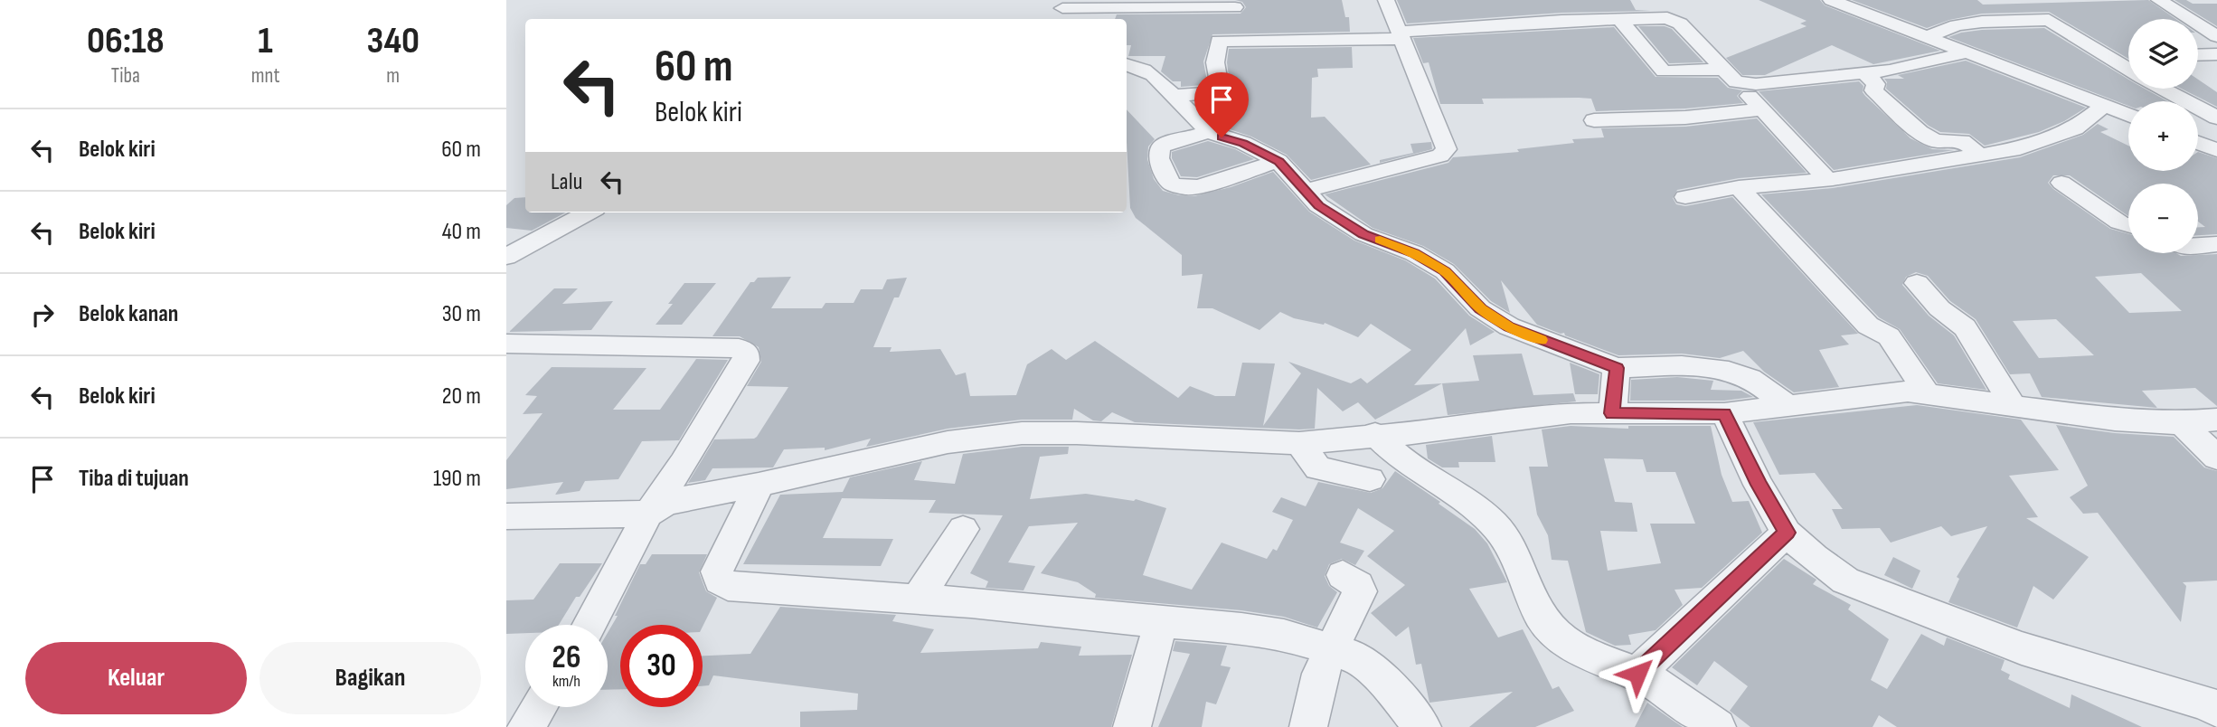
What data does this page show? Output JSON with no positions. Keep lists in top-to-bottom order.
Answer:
{
  "page": {
    "eta": [
      "06:18",
      "Tiba",
      "1",
      "mnt",
      "340",
      "m"
    ],
    "map_buttons": ["+", "−"],
    "turn": ["60 m", "Belok kiri"],
    "list": [
      {
        "name": "Belok kiri",
        "value": "60 m"
      },
      {
        "name": "Belok kiri",
        "value": "40 m"
      },
      {
        "name": "Belok kanan",
        "value": "30 m"
      },
      {
        "name": "Belok kiri",
        "value": "20 m"
      },
      {
        "name": "Tiba di tujuan",
        "value": "190 m"
      }
    ],
    "then": "Lalu",
    "speed": "26 km/h",
    "limit": "30",
    "buttons": ["Keluar", "Bagikan"]
  }
}
